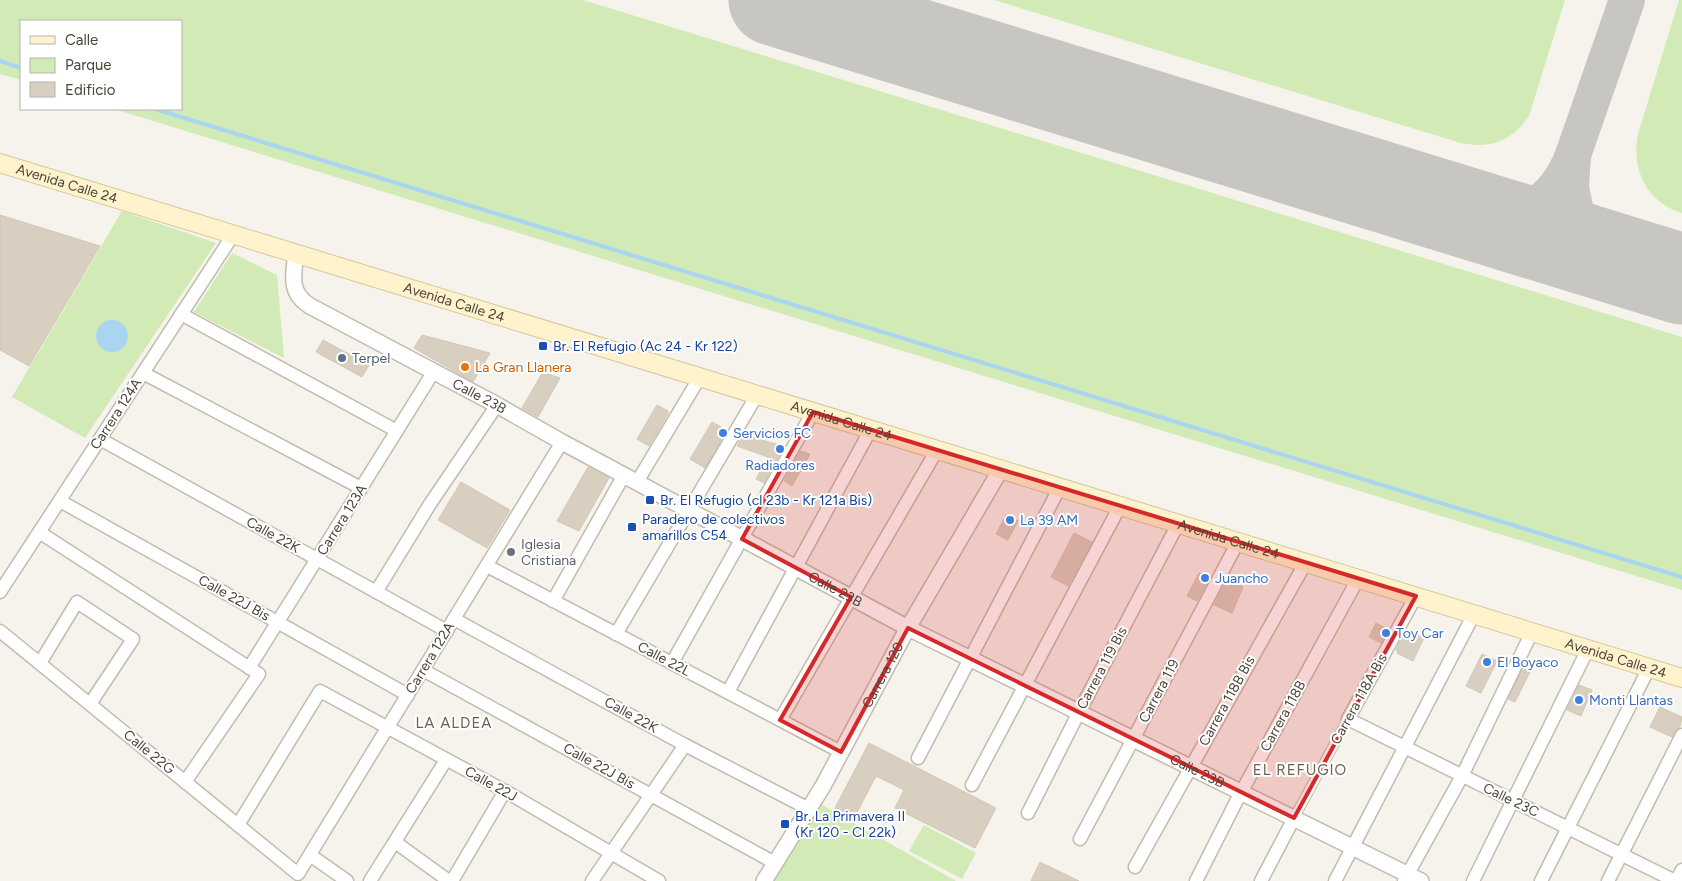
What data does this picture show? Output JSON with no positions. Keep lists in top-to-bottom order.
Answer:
{
  "streets": {
    "main road": ["Avenida Calle 24"],
    "street": [
      "Calle 23B",
      "Carrera 124A",
      "Carrera 123A",
      "Calle 22K",
      "Calle 22J Bis",
      "Carrera 122A",
      "Calle 22L",
      "Carrera 119 Bis",
      "Carrera 120",
      "Carrera 119",
      "Carrera 118A Bis",
      "Carrera 118B Bis",
      "Carrera 118B",
      "Calle 22G",
      "Calle 22J",
      "Calle 23C"
    ]
  },
  "crossings": [
    ["Avenida Calle 24", "Calle 23B"],
    ["Avenida Calle 24", "Carrera 124A"],
    ["Avenida Calle 24", "Carrera 119 Bis"],
    ["Avenida Calle 24", "Carrera 120"],
    ["Avenida Calle 24", "Carrera 119"],
    ["Avenida Calle 24", "Carrera 118A Bis"],
    ["Avenida Calle 24", "Carrera 118B Bis"],
    ["Avenida Calle 24", "Carrera 118B"],
    ["Calle 23B", "Carrera 123A"],
    ["Calle 23B", "Carrera 122A"],
    ["Calle 23B", "Carrera 119 Bis"],
    ["Calle 23B", "Carrera 120"],
    ["Calle 23B", "Carrera 119"],
    ["Calle 23B", "Carrera 118A Bis"],
    ["Calle 23B", "Carrera 118B Bis"],
    ["Calle 23B", "Carrera 118B"],
    ["Carrera 124A", "Calle 22K"],
    ["Carrera 124A", "Calle 22J Bis"],
    ["Carrera 123A", "Calle 22K"],
    ["Carrera 123A", "Calle 22J Bis"],
    ["Carrera 123A", "Calle 22G"],
    ["Calle 22K", "Carrera 122A"],
    ["Calle 22K", "Carrera 120"],
    ["Calle 22J Bis", "Carrera 122A"],
    ["Calle 22J Bis", "Carrera 120"],
    ["Carrera 122A", "Calle 22L"],
    ["Carrera 122A", "Calle 22G"],
    ["Carrera 122A", "Calle 22J"],
    ["Calle 22L", "Carrera 120"],
    ["Carrera 118A Bis", "Calle 23C"],
    ["Calle 22G", "Calle 22J"]
  ],
  "districts": ["LA ALDEA", "EL REFUGIO"],
  "places": {
    "transit": [
      "Br. El Refugio (Ac 24 - Kr 122)",
      "Br. El Refugio (cl 23b - Kr 121a Bis)",
      "Paradero de colectivos amarillos C54",
      "Br. La Primavera II (Kr 120 - Cl 22k)"
    ],
    "other": [
      "Terpel",
      "La Gran Llanera",
      "Servicios FC",
      "Radiadores",
      "La 39 AM",
      "Iglesia Cristiana",
      "Juancho",
      "Toy Car",
      "El Boyaco",
      "Monti Llantas"
    ]
  },
  "legend": ["Calle", "Parque", "Edificio"]
}
